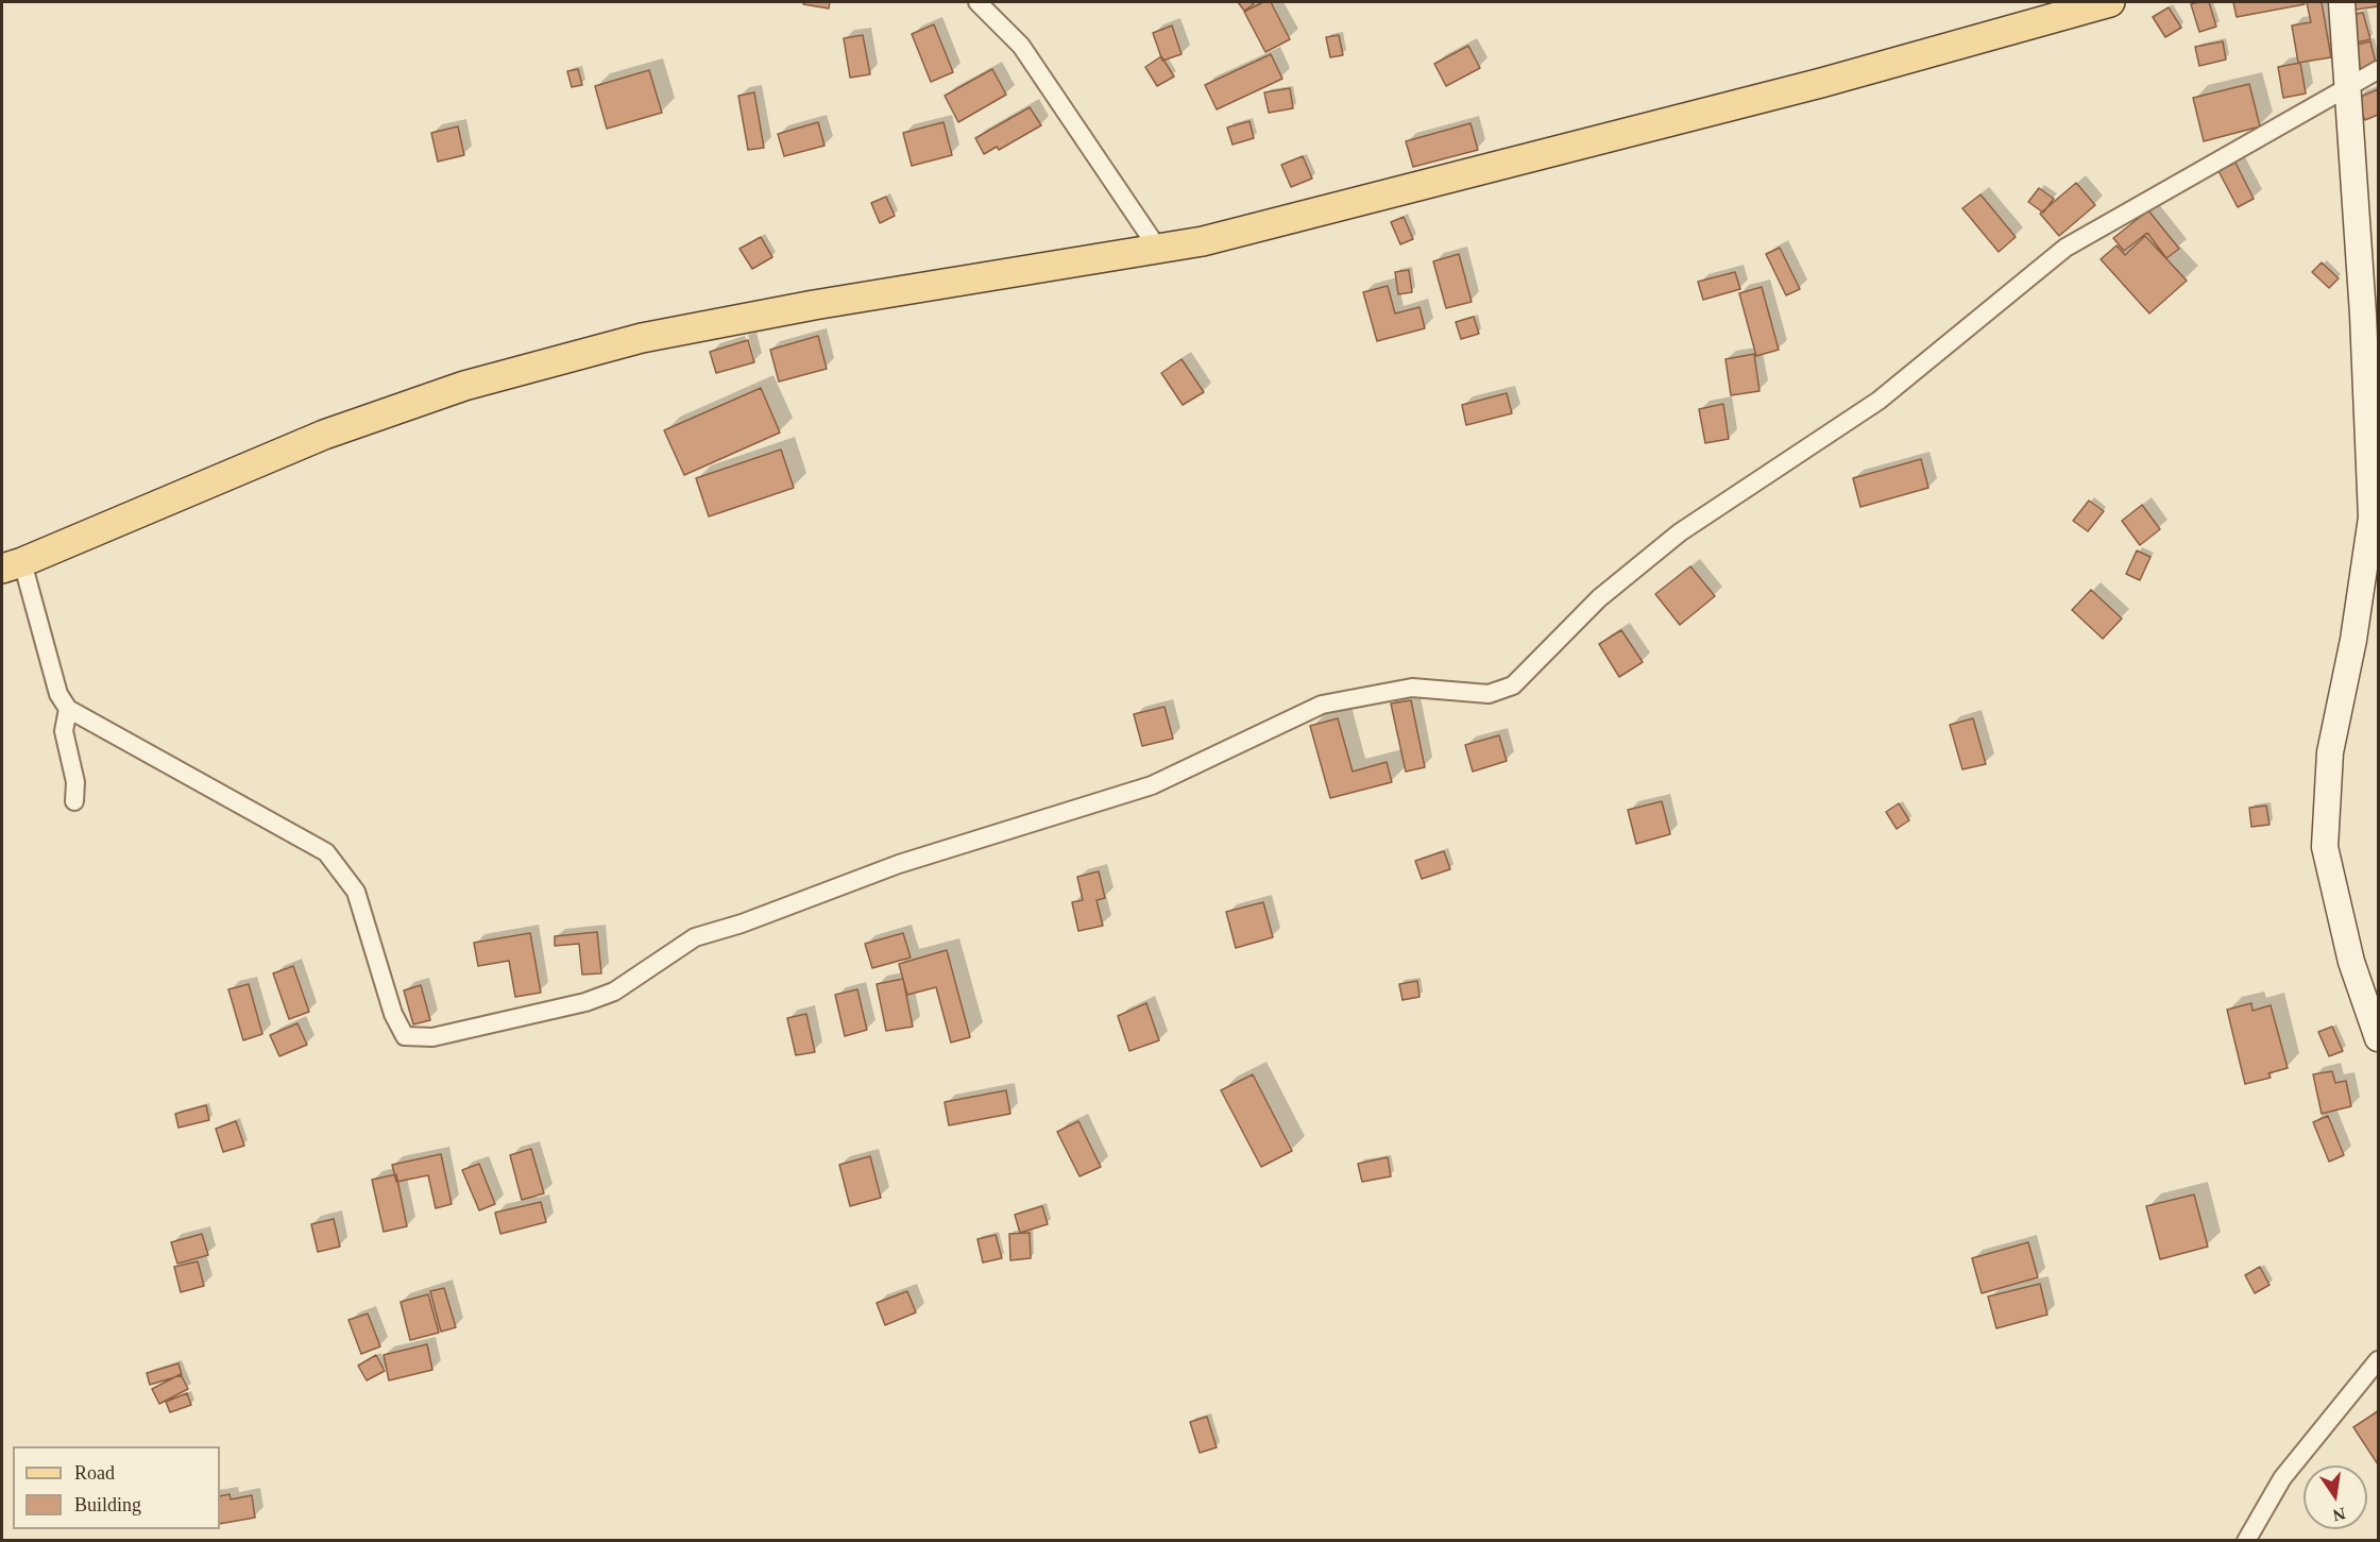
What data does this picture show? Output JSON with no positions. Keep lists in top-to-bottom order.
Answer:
{
  "legend": ["Road", "Building"],
  "north": "bottom"
}
